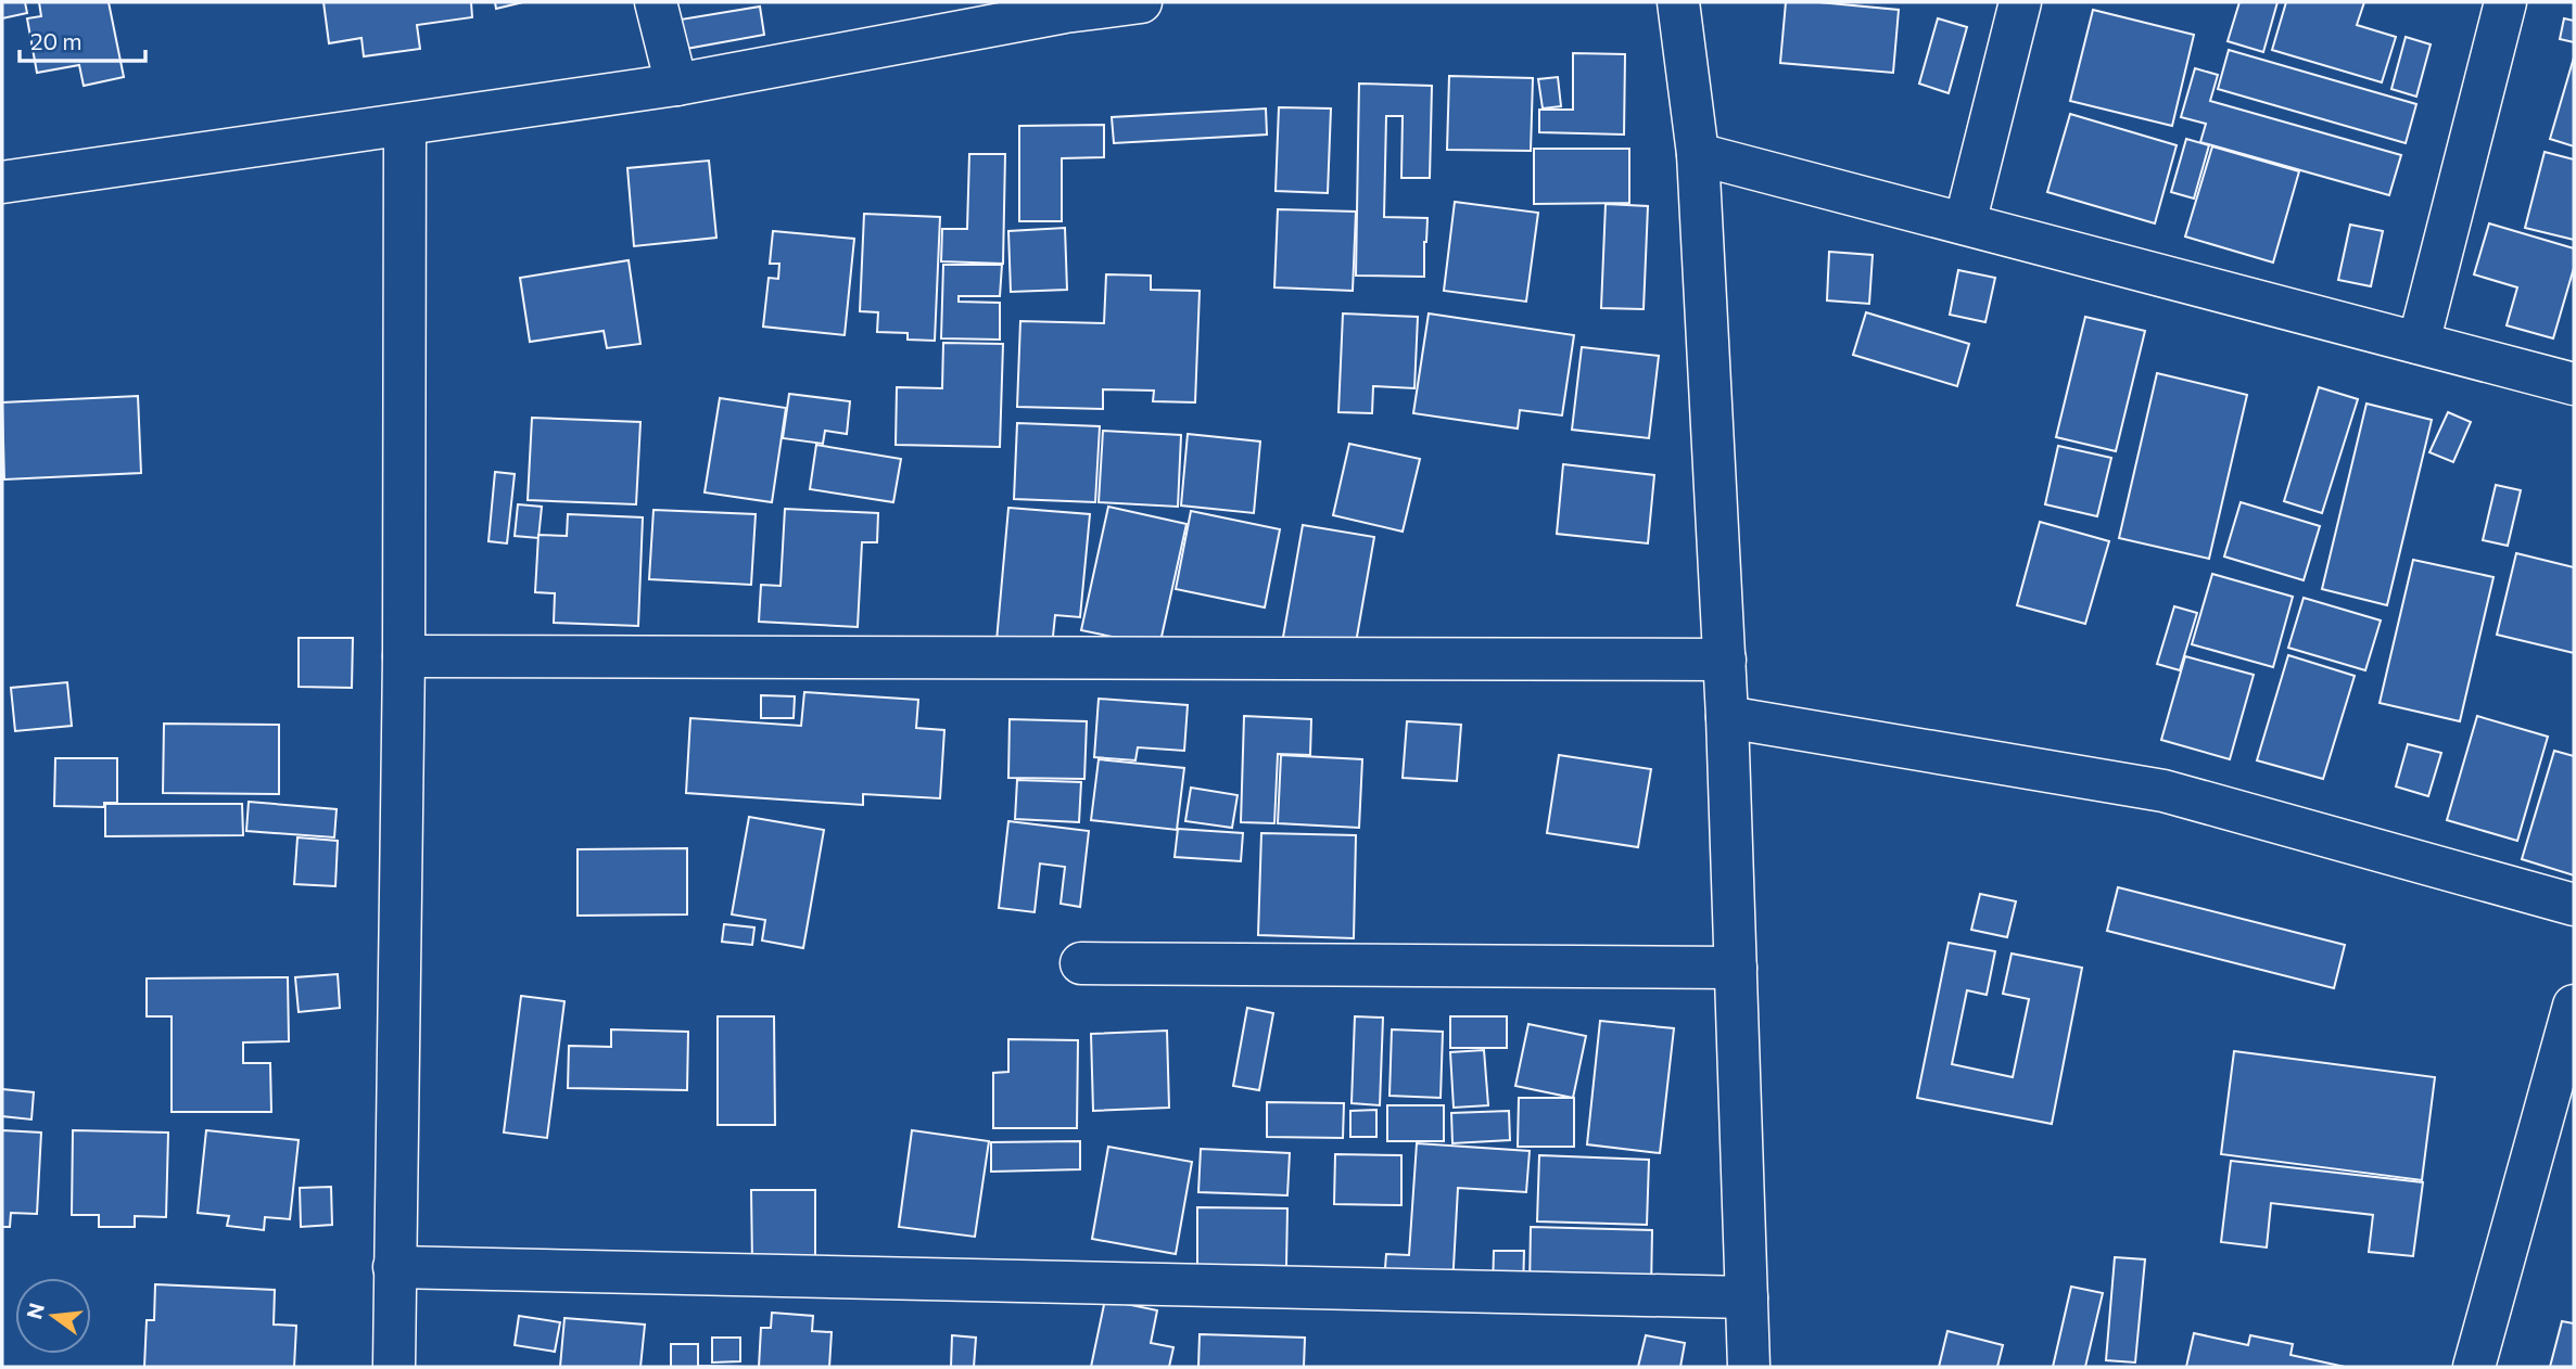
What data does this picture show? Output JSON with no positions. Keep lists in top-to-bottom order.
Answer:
{
  "scale_bar": "20 m",
  "north": "left"
}
